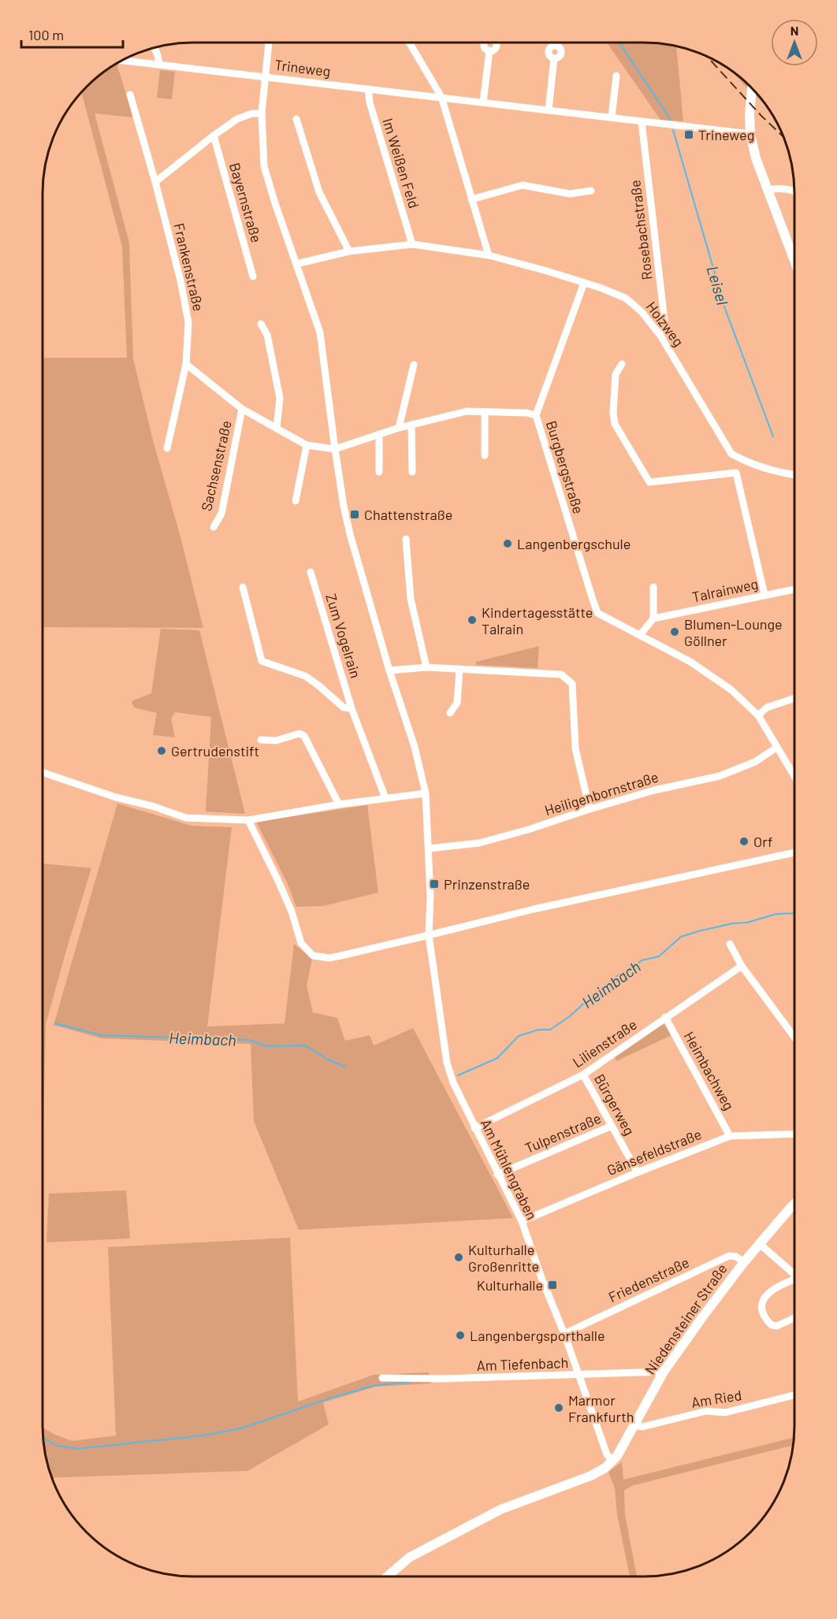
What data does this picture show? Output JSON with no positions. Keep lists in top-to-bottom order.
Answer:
{
  "streets": {
    "main road": ["Niedensteiner Straße"],
    "street": [
      "Trineweg",
      "Im Weißen Feld",
      "Bayernstraße",
      "Rosebachstraße",
      "Frankenstraße",
      "Holzweg",
      "Sachsenstraße",
      "Burgbergstraße",
      "Talrainweg",
      "Zum Vogelrain",
      "Heiligenbornstraße",
      "Lilienstraße",
      "Heimbachweg",
      "Bürgerweg",
      "Tulpenstraße",
      "Gänsefeldstraße",
      "Am Mühlengraben",
      "Friedenstraße",
      "Am Tiefenbach",
      "Am Ried"
    ]
  },
  "crossings": [
    ["Trineweg", "Im Weißen Feld"],
    ["Trineweg", "Rosebachstraße"],
    ["Im Weißen Feld", "Holzweg"],
    ["Rosebachstraße", "Holzweg"],
    ["Frankenstraße", "Sachsenstraße"],
    ["Holzweg", "Burgbergstraße"],
    ["Burgbergstraße", "Heiligenbornstraße"],
    ["Lilienstraße", "Heimbachweg"],
    ["Lilienstraße", "Bürgerweg"],
    ["Lilienstraße", "Am Mühlengraben"],
    ["Heimbachweg", "Gänsefeldstraße"],
    ["Bürgerweg", "Tulpenstraße"],
    ["Bürgerweg", "Gänsefeldstraße"],
    ["Tulpenstraße", "Am Mühlengraben"],
    ["Gänsefeldstraße", "Am Mühlengraben"],
    ["Am Mühlengraben", "Friedenstraße"],
    ["Am Mühlengraben", "Niedensteiner Straße"],
    ["Am Mühlengraben", "Am Tiefenbach"],
    ["Friedenstraße", "Niedensteiner Straße"],
    ["Niedensteiner Straße", "Am Tiefenbach"],
    ["Niedensteiner Straße", "Am Ried"]
  ],
  "water": ["Leisel", "Heimbach"],
  "places": {
    "transit": [
      "Trineweg",
      "Chattenstraße",
      "Prinzenstraße",
      "Kulturhalle"
    ],
    "other": [
      "Langenbergschule",
      "Kindertagesstätte Talrain",
      "Blumen-Lounge Göllner",
      "Gertrudenstift",
      "Orf",
      "Kulturhalle Großenritte",
      "Langenbergsporthalle",
      "Marmor Frankfurth"
    ]
  },
  "scale_bar": "100 m",
  "north": "top"
}
